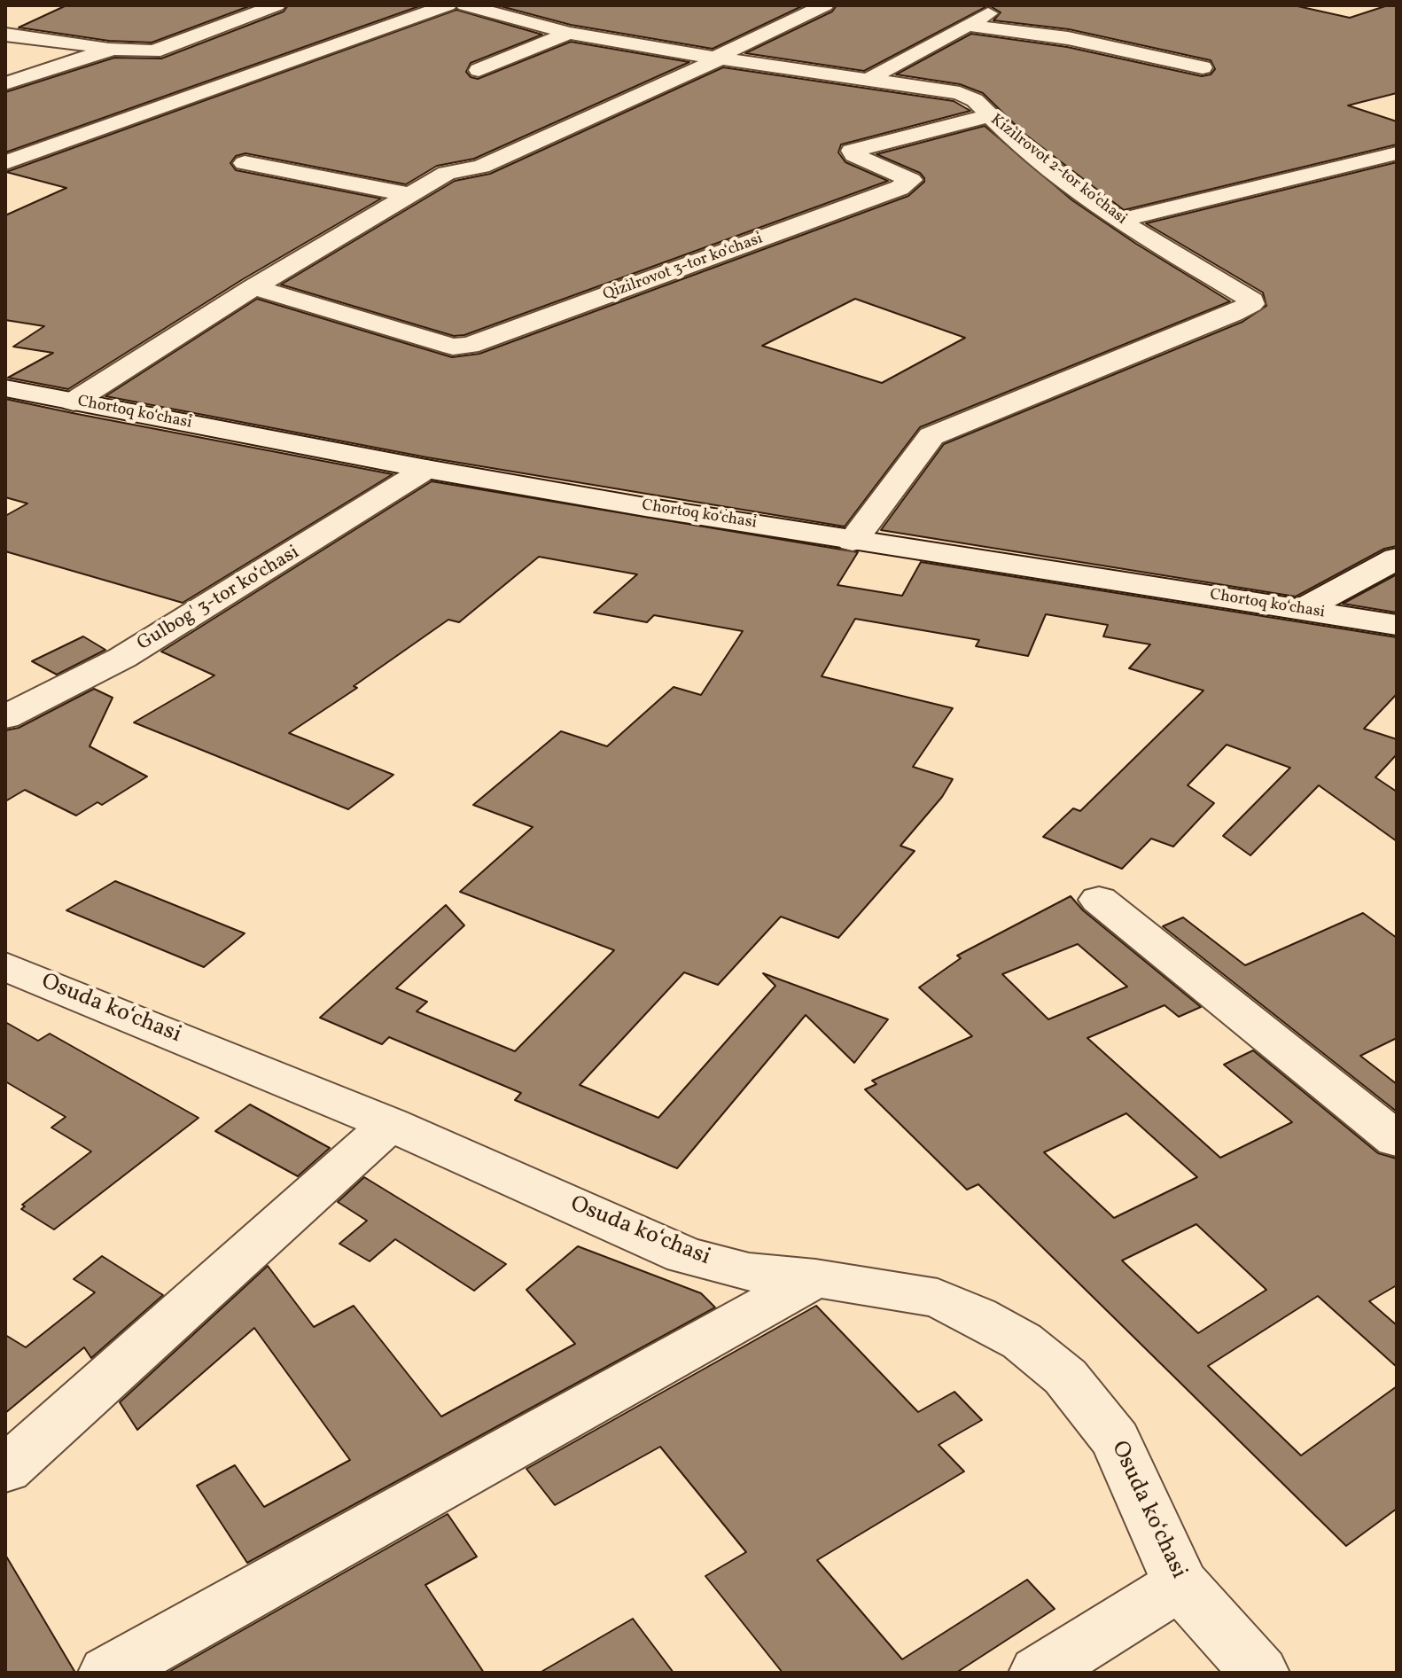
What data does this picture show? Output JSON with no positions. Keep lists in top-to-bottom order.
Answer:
{
  "streets": {
    "street": [
      "Kizilrovot 2-tor koʻchasi",
      "Qizilrovot 3-tor koʻchasi",
      "Chortoq koʻchasi",
      "Gulbog' 3-tor koʻchasi",
      "Osuda koʻchasi"
    ]
  },
  "crossings": [
    ["Kizilrovot 2-tor koʻchasi", "Qizilrovot 3-tor koʻchasi"],
    ["Kizilrovot 2-tor koʻchasi", "Chortoq koʻchasi"],
    ["Chortoq koʻchasi", "Gulbog' 3-tor koʻchasi"]
  ]
}
